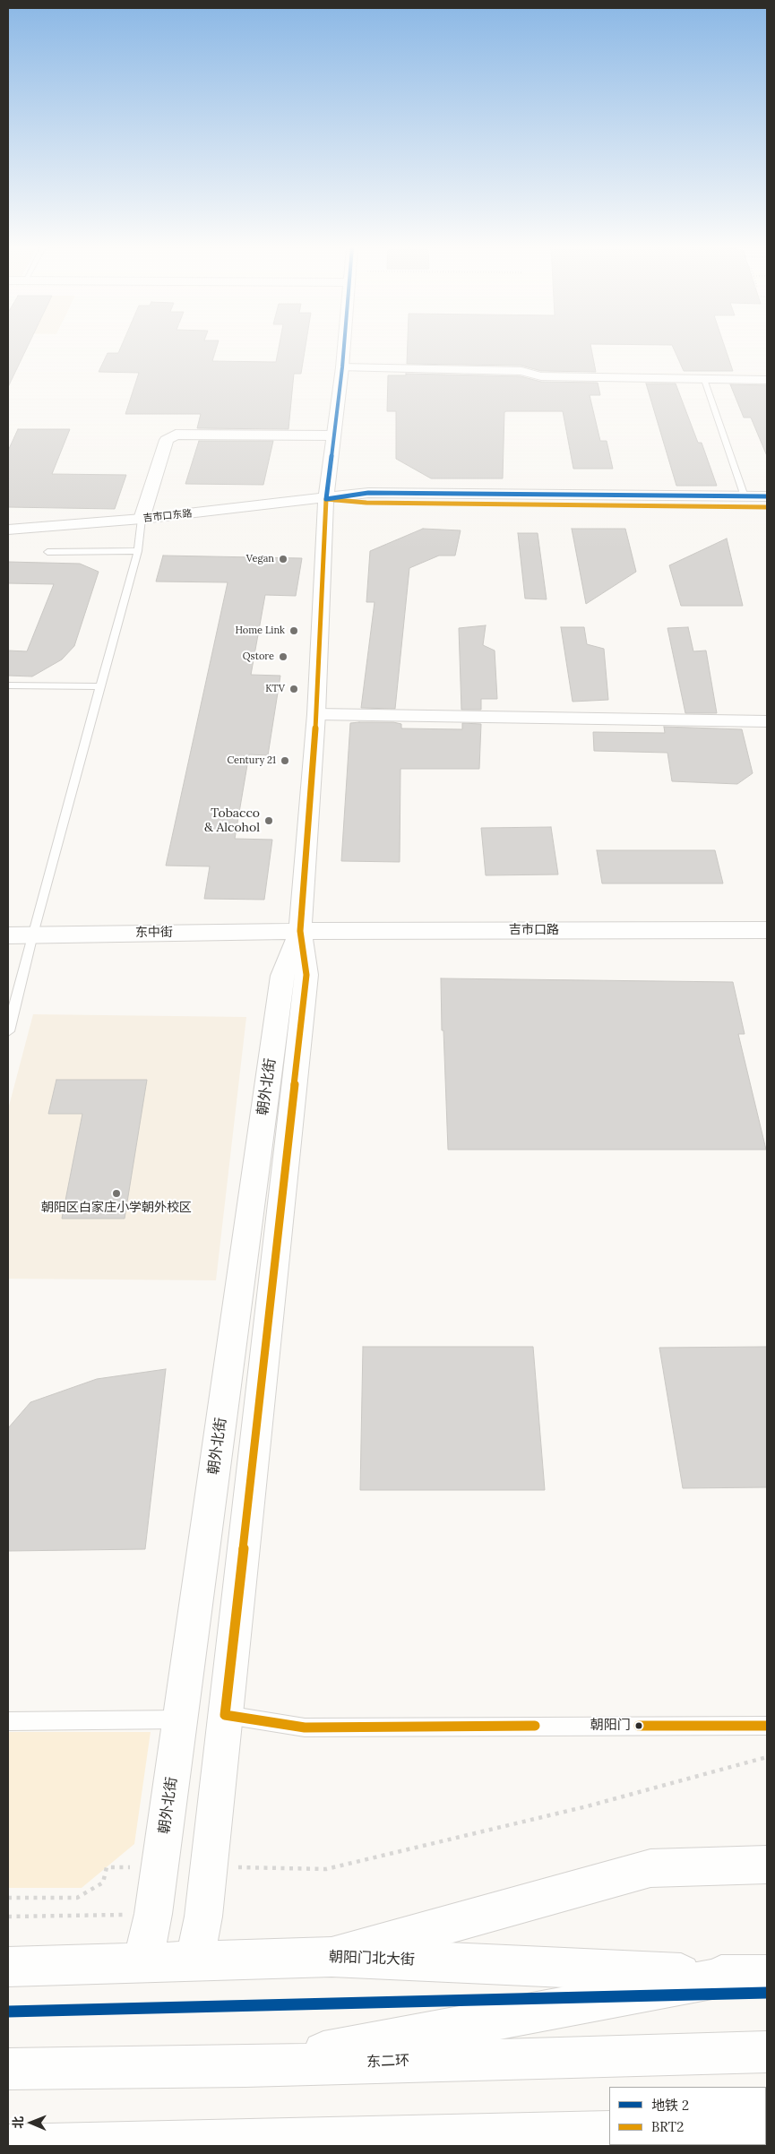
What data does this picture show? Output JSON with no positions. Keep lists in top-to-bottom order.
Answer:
{
  "streets": {
    "main road": [
      "吉市口东路",
      "吉市口路",
      "东中街",
      "朝外北街",
      "朝阳门北大街",
      "东二环"
    ]
  },
  "crossings": [
    ["吉市口东路", "朝外北街"],
    ["吉市口路", "东中街"],
    ["吉市口路", "朝外北街"],
    ["东中街", "朝外北街"],
    ["朝外北街", "朝阳门北大街"]
  ],
  "places": [
    "Vegan",
    "Home Link",
    "Qstore",
    "KTV",
    "Century 21",
    "Tobacco & Alcohol",
    "朝阳区白家庄小学朝外校区",
    "朝阳门"
  ],
  "lines": ["transit line BRT2", "metro line 2"],
  "legend": ["地铁 2", "BRT2"],
  "north": "left"
}
